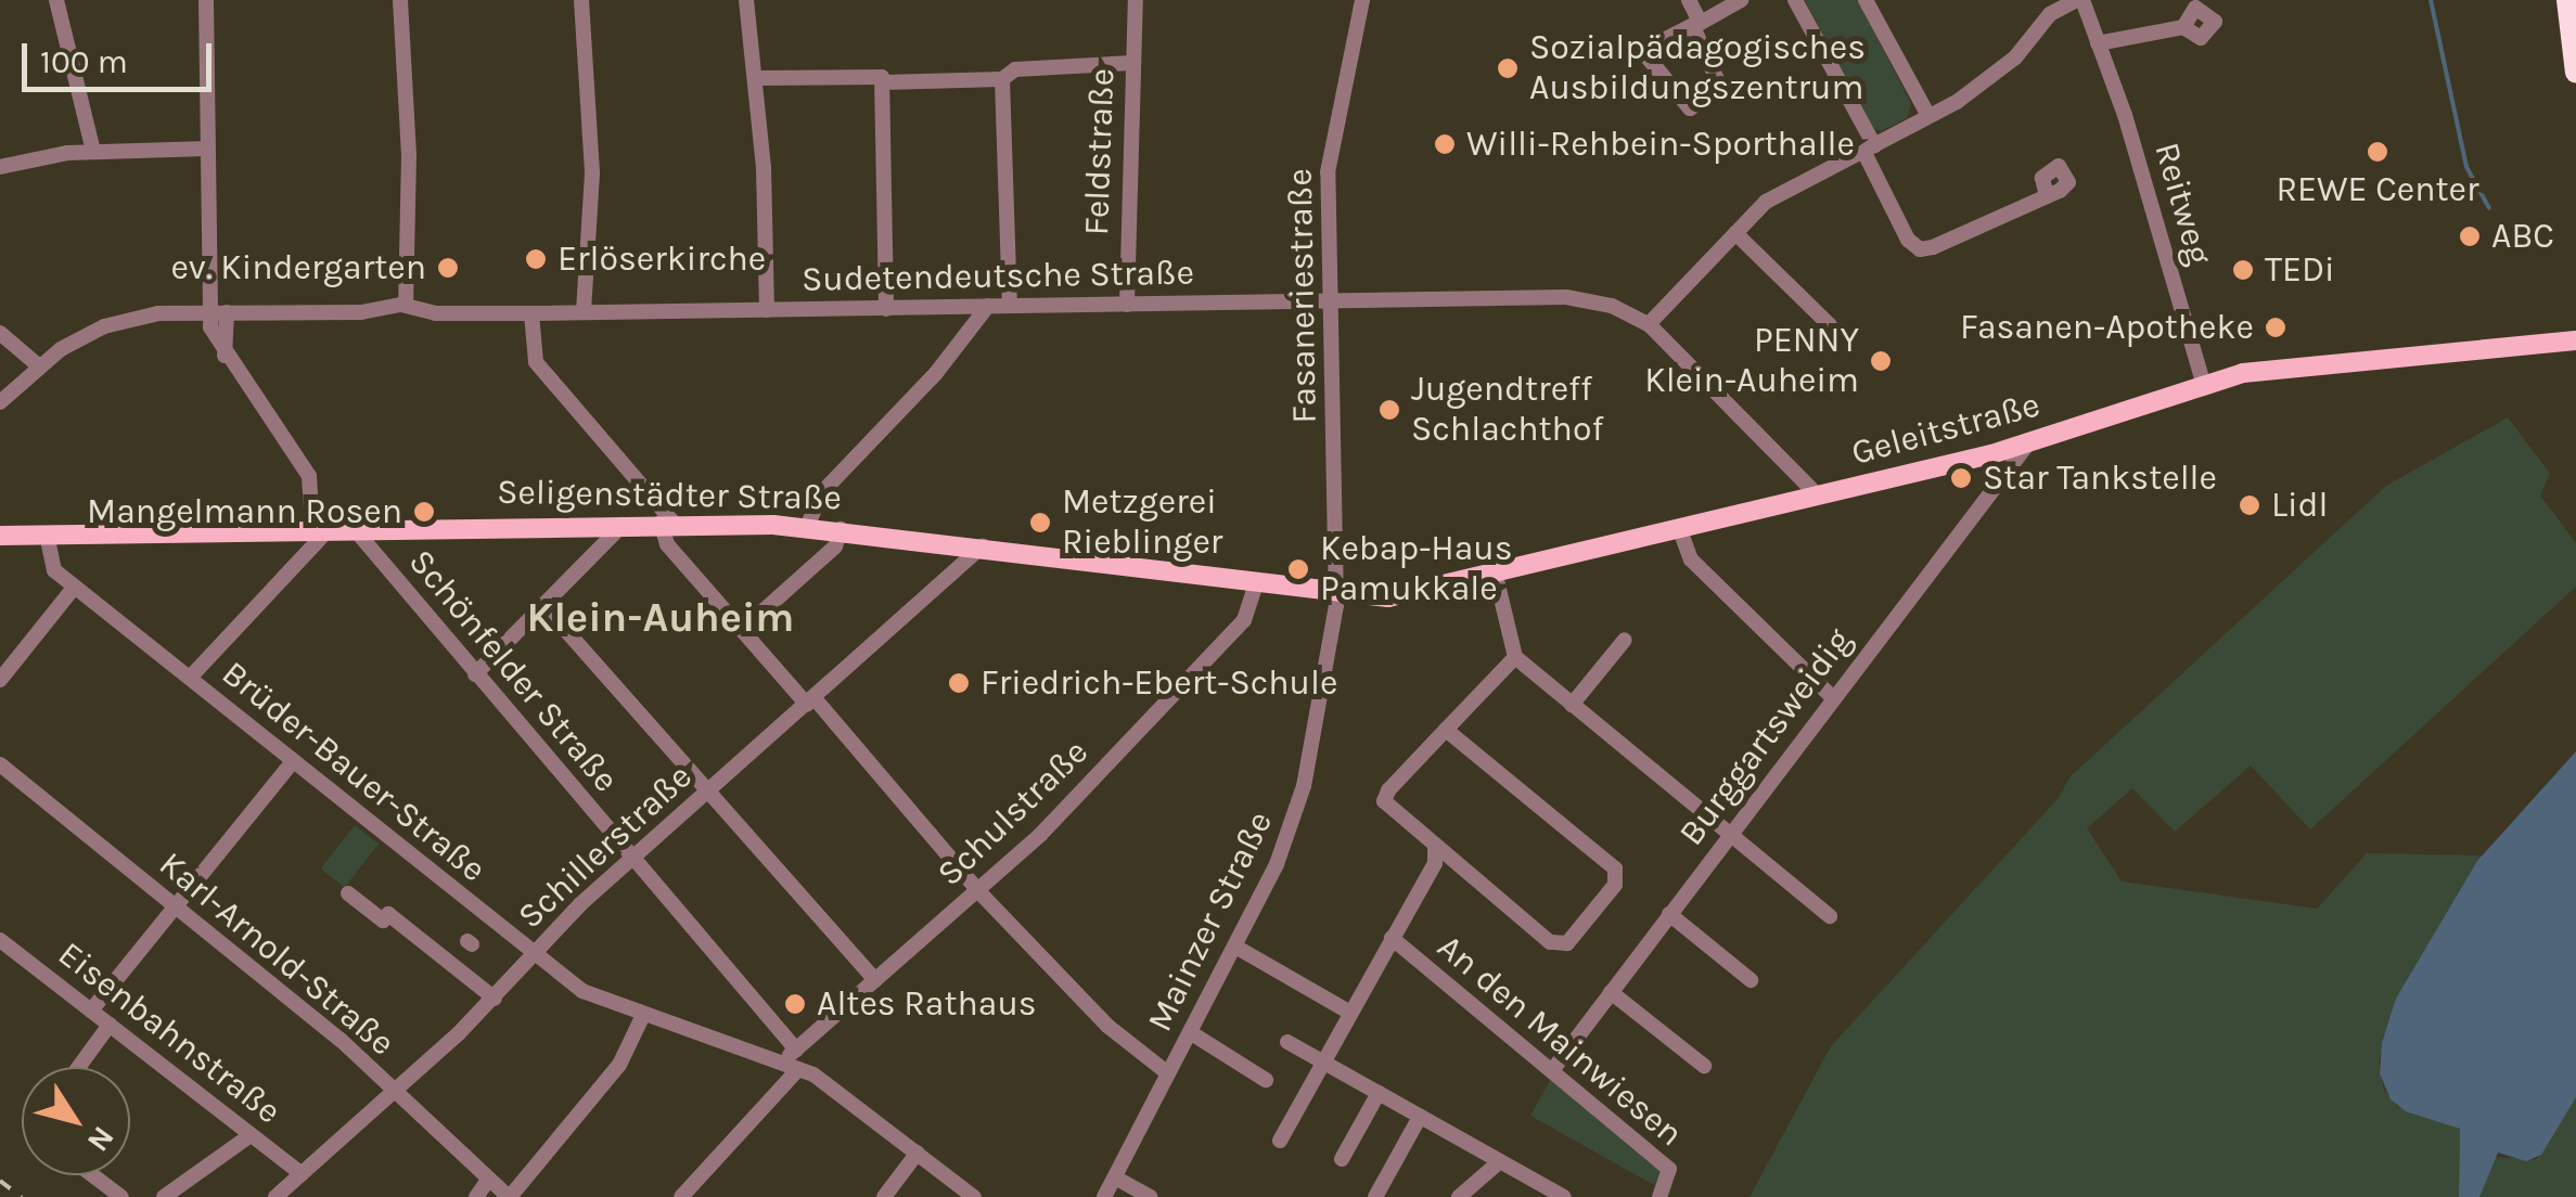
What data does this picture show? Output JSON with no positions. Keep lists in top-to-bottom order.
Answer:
{
  "streets": {
    "main road": ["Geleitstraße", "Seligenstädter Straße"],
    "street": [
      "Feldstraße",
      "Reitweg",
      "Sudetendeutsche Straße",
      "Fasaneriestraße",
      "Schönfelder Straße",
      "Burggartsweidig",
      "Brüder-Bauer-Straße",
      "Schulstraße",
      "Schillerstraße",
      "Mainzer Straße",
      "Karl-Arnold-Straße",
      "Eisenbahnstraße",
      "An den Mainwiesen"
    ]
  },
  "crossings": [
    ["Feldstraße", "Sudetendeutsche Straße"],
    ["Reitweg", "Geleitstraße"],
    ["Sudetendeutsche Straße", "Fasaneriestraße"],
    ["Sudetendeutsche Straße", "Geleitstraße"],
    ["Fasaneriestraße", "Geleitstraße"],
    ["Fasaneriestraße", "Seligenstädter Straße"],
    ["Fasaneriestraße", "Mainzer Straße"],
    ["Geleitstraße", "Seligenstädter Straße"],
    ["Geleitstraße", "Burggartsweidig"],
    ["Geleitstraße", "Mainzer Straße"],
    ["Seligenstädter Straße", "Schönfelder Straße"],
    ["Seligenstädter Straße", "Brüder-Bauer-Straße"],
    ["Seligenstädter Straße", "Schulstraße"],
    ["Seligenstädter Straße", "Schillerstraße"],
    ["Seligenstädter Straße", "Mainzer Straße"],
    ["Schönfelder Straße", "Schulstraße"],
    ["Schönfelder Straße", "Schillerstraße"],
    ["Burggartsweidig", "An den Mainwiesen"],
    ["Brüder-Bauer-Straße", "Schulstraße"],
    ["Brüder-Bauer-Straße", "Schillerstraße"],
    ["Schillerstraße", "Karl-Arnold-Straße"],
    ["Schillerstraße", "Eisenbahnstraße"]
  ],
  "districts": ["Klein-Auheim"],
  "places": [
    "Sozialpädagogisches Ausbildungszentrum",
    "Willi-Rehbein-Sporthalle",
    "REWE Center",
    "ABC",
    "Erlöserkirche",
    "ev. Kindergarten",
    "TEDi",
    "Fasanen-Apotheke",
    "PENNY Klein-Auheim",
    "Jugendtreff Schlachthof",
    "Star Tankstelle",
    "Lidl",
    "Mangelmann Rosen",
    "Metzgerei Rieblinger",
    "Kebap-Haus Pamukkale",
    "Friedrich-Ebert-Schule",
    "Altes Rathaus"
  ],
  "scale_bar": "100 m",
  "north": "bottom right"
}
